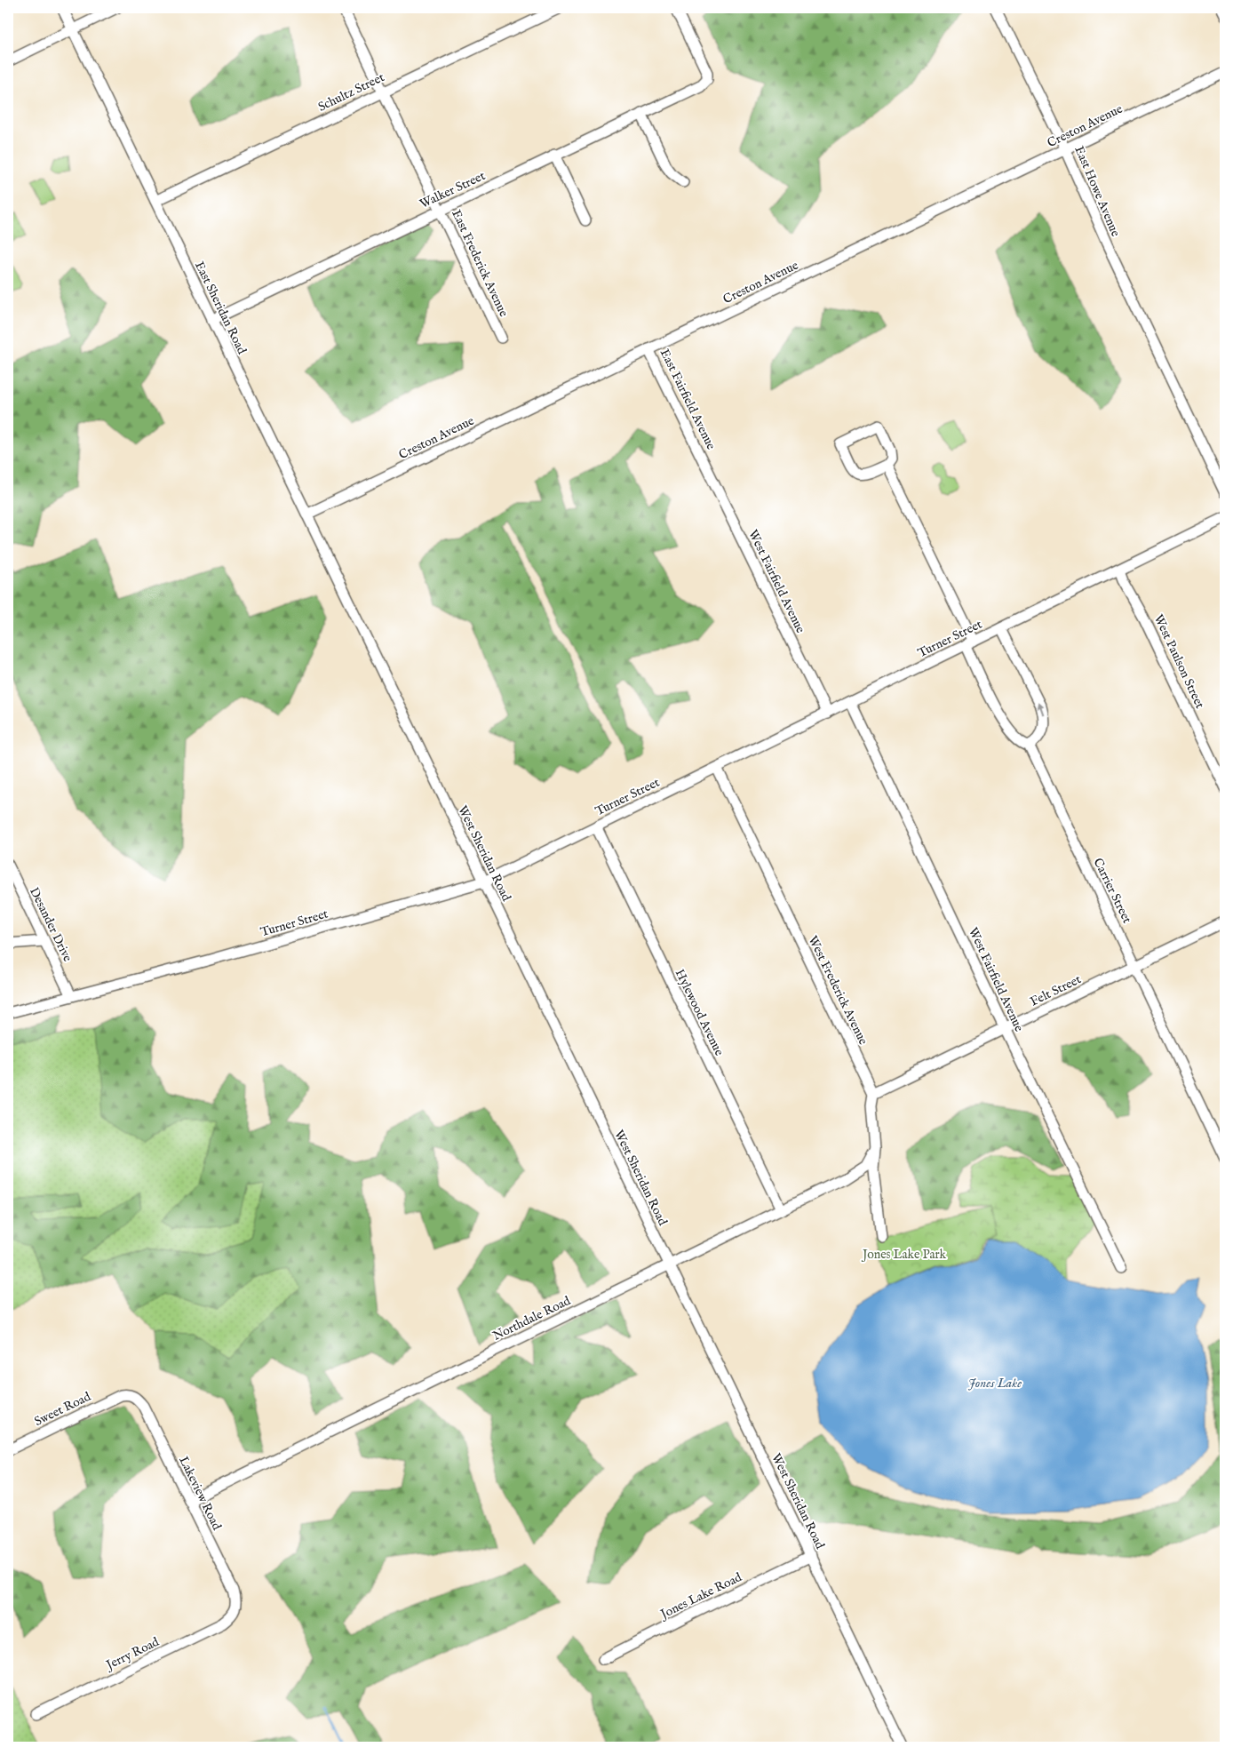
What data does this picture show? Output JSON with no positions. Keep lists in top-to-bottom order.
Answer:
{
  "streets": {
    "street": [
      "Schultz Street",
      "Creston Avenue",
      "Walker Street",
      "East Howe Avenue",
      "East Frederick Avenue",
      "East Sheridan Road",
      "East Fairfield Avenue",
      "West Fairfield Avenue",
      "Turner Street",
      "West Paulson Street",
      "West Sheridan Road",
      "Carrier Street",
      "Desander Drive",
      "West Frederick Avenue",
      "Felt Street",
      "Hylewood Avenue",
      "Northdale Road",
      "Sweet Road",
      "Lakeview Road",
      "Jones Lake Road",
      "Jerry Road"
    ]
  },
  "crossings": [
    ["Schultz Street", "East Frederick Avenue"],
    ["Schultz Street", "East Sheridan Road"],
    ["Creston Avenue", "East Howe Avenue"],
    ["Creston Avenue", "East Sheridan Road"],
    ["Creston Avenue", "East Fairfield Avenue"],
    ["Walker Street", "East Frederick Avenue"],
    ["Walker Street", "East Sheridan Road"],
    ["East Sheridan Road", "West Sheridan Road"],
    ["East Fairfield Avenue", "West Fairfield Avenue"],
    ["West Fairfield Avenue", "Turner Street"],
    ["West Fairfield Avenue", "Felt Street"],
    ["Turner Street", "West Paulson Street"],
    ["Turner Street", "West Sheridan Road"],
    ["Turner Street", "Carrier Street"],
    ["Turner Street", "Desander Drive"],
    ["Turner Street", "West Frederick Avenue"],
    ["Turner Street", "Hylewood Avenue"],
    ["West Sheridan Road", "Northdale Road"],
    ["West Sheridan Road", "Jones Lake Road"],
    ["Carrier Street", "Felt Street"],
    ["West Frederick Avenue", "Felt Street"],
    ["West Frederick Avenue", "Northdale Road"],
    ["Hylewood Avenue", "Northdale Road"],
    ["Northdale Road", "Lakeview Road"],
    ["Sweet Road", "Lakeview Road"],
    ["Lakeview Road", "Jerry Road"]
  ],
  "water": ["Jones Lake"],
  "parks": ["Jones Lake Park"]
}
